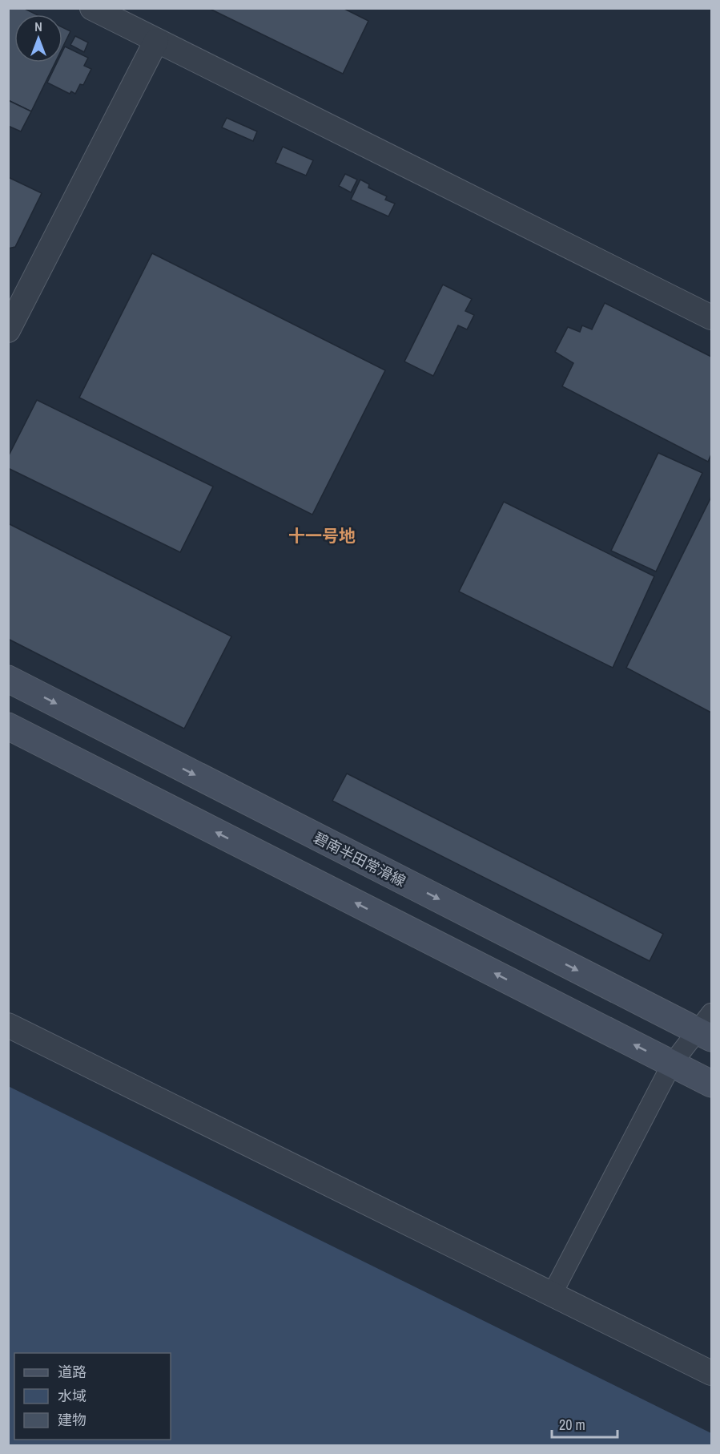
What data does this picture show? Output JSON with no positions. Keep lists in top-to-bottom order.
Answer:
{
  "streets": {
    "main road": ["碧南半田常滑線"]
  },
  "districts": ["十一号地"],
  "legend": ["道路", "水域", "建物"],
  "scale_bar": "20 m",
  "north": "top"
}
